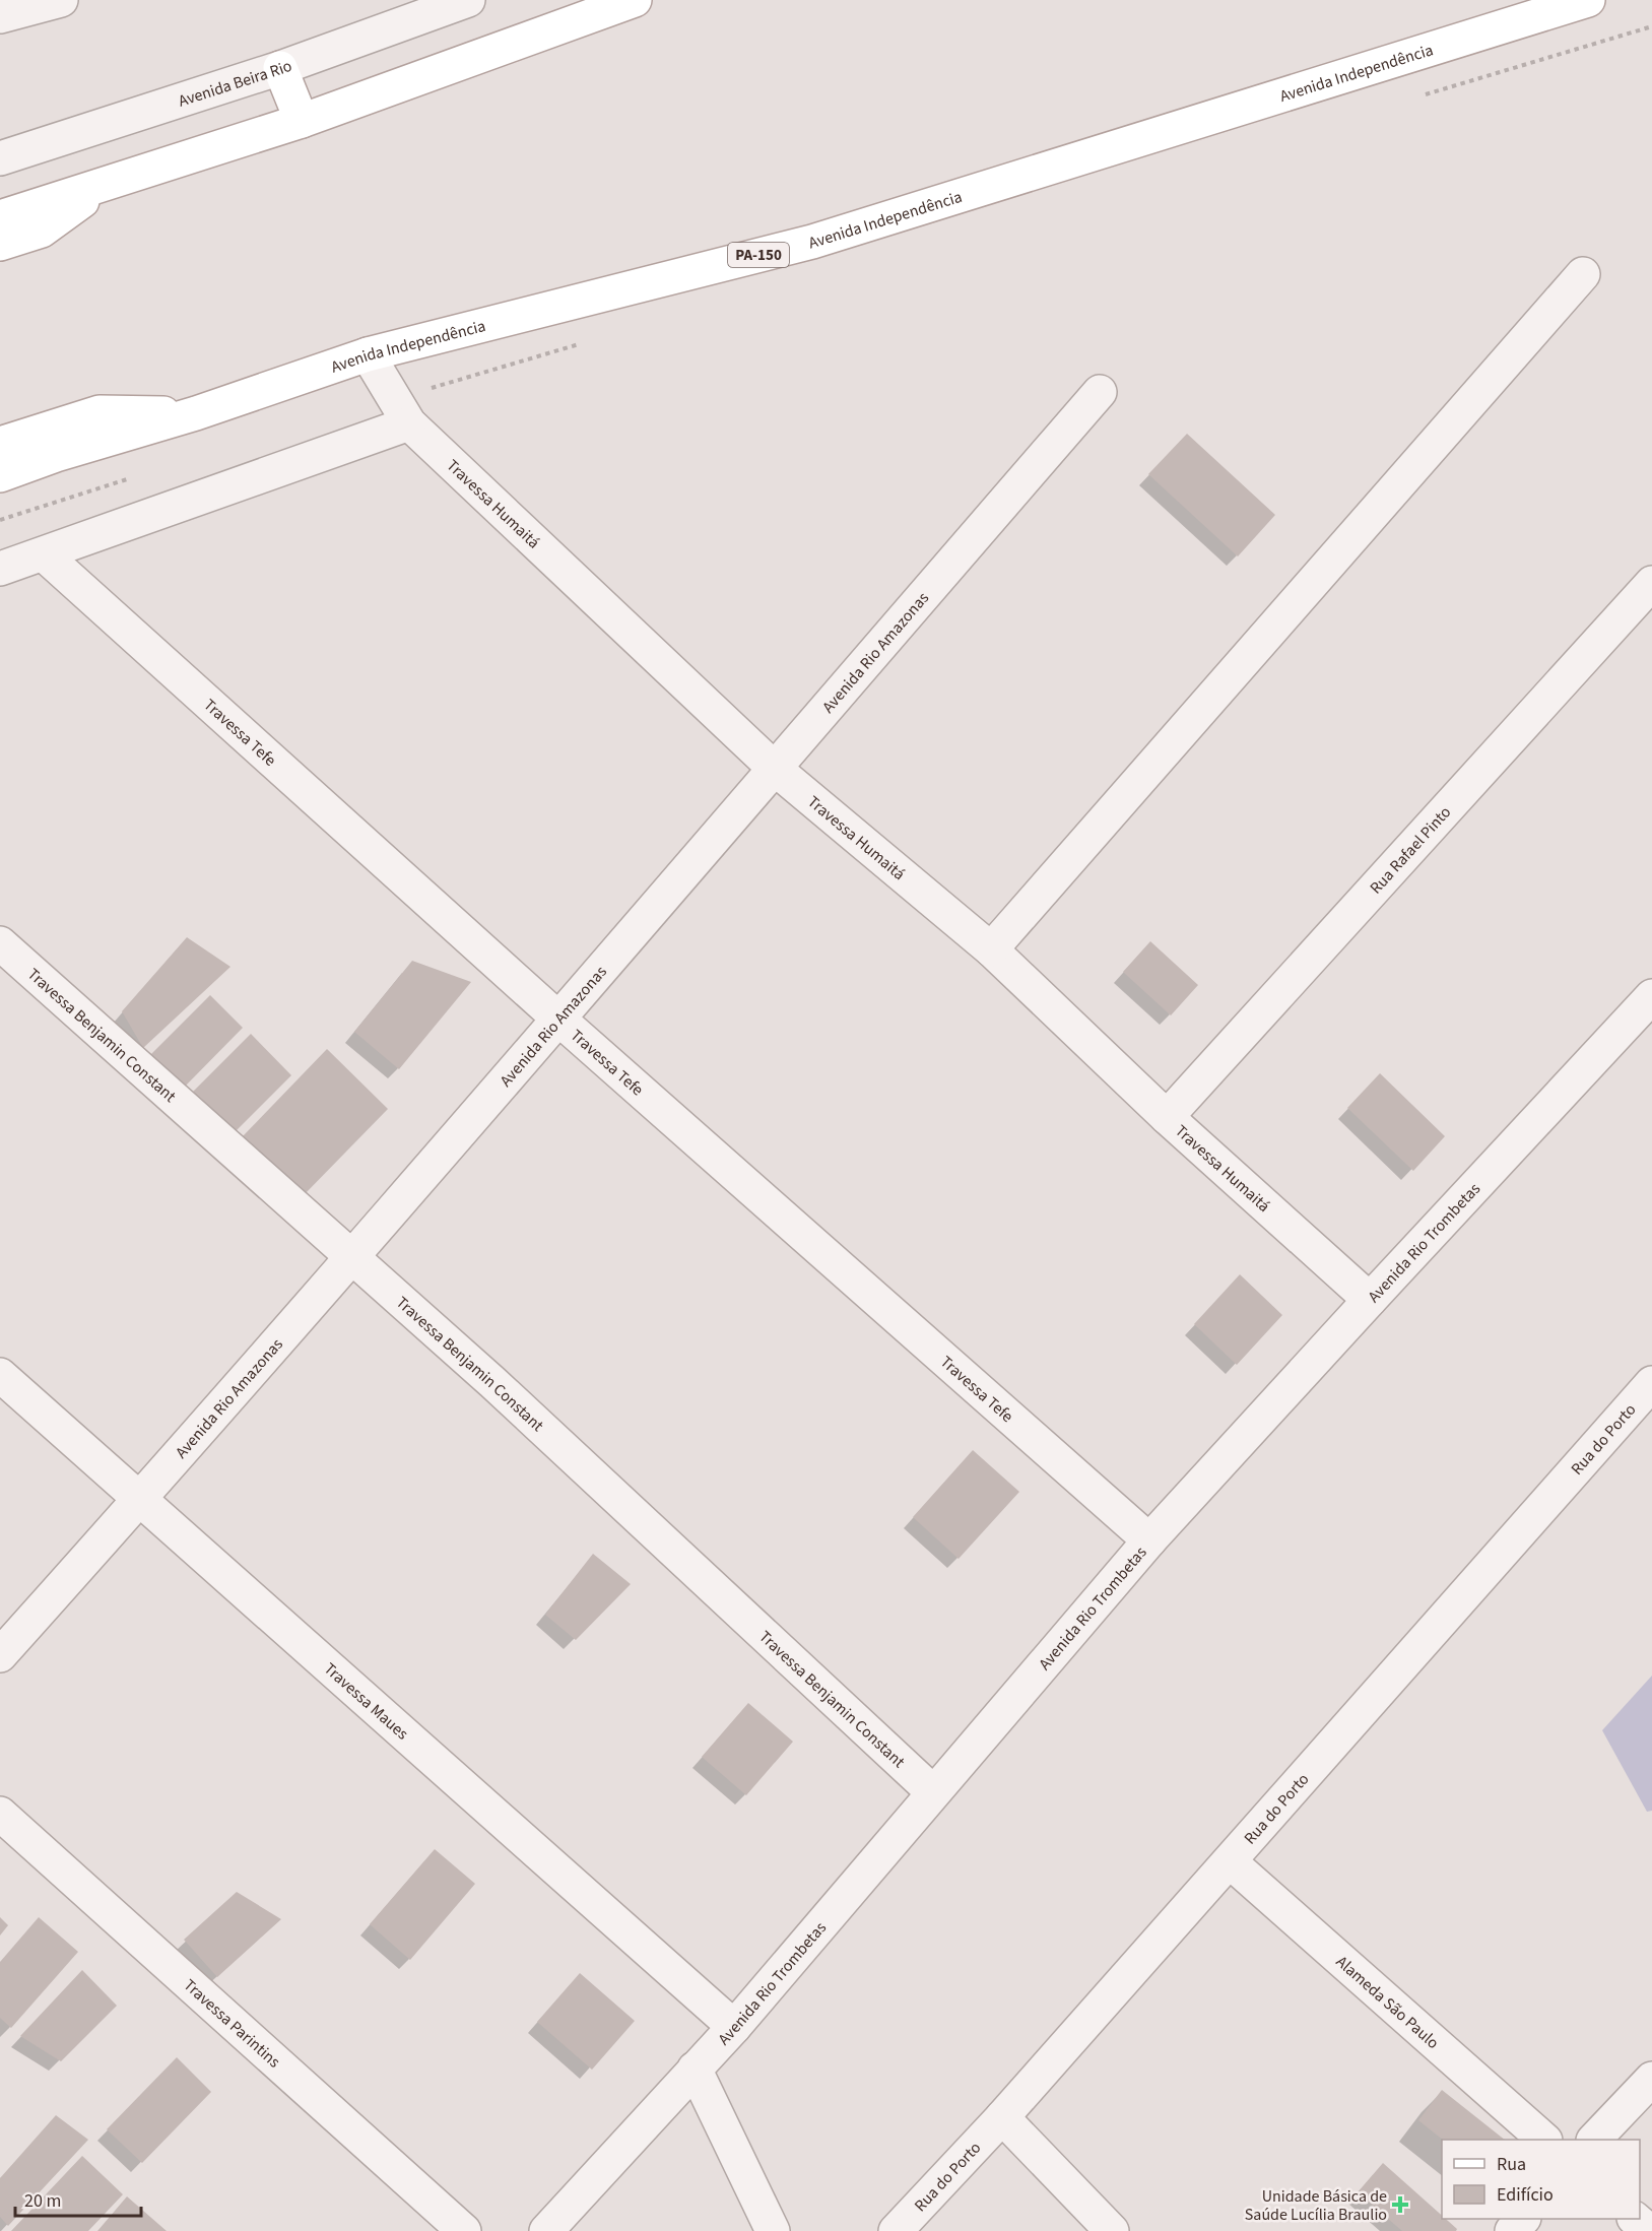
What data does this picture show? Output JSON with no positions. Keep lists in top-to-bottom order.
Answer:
{
  "streets": {
    "main road": ["Avenida Independência", "PA-150"],
    "street": [
      "Avenida Beira Rio",
      "Travessa Humaitá",
      "Avenida Rio Amazonas",
      "Travessa Tefe",
      "Rua Rafael Pinto",
      "Travessa Benjamin Constant",
      "Avenida Rio Trombetas",
      "Rua do Porto",
      "Travessa Maues",
      "Alameda São Paulo",
      "Travessa Parintins"
    ]
  },
  "crossings": [
    ["Avenida Independência", "Travessa Humaitá"],
    ["Travessa Humaitá", "Avenida Rio Amazonas"],
    ["Travessa Humaitá", "Rua Rafael Pinto"],
    ["Travessa Humaitá", "Avenida Rio Trombetas"],
    ["Avenida Rio Amazonas", "Travessa Tefe"],
    ["Avenida Rio Amazonas", "Travessa Benjamin Constant"],
    ["Avenida Rio Amazonas", "Travessa Maues"],
    ["Travessa Tefe", "Avenida Rio Trombetas"],
    ["Travessa Benjamin Constant", "Avenida Rio Trombetas"],
    ["Avenida Rio Trombetas", "Travessa Maues"],
    ["Rua do Porto", "Alameda São Paulo"]
  ],
  "places": {
    "health": ["Unidade Básica de Saúde Lucília Braulio"]
  },
  "legend": ["Rua", "Edifício"],
  "scale_bar": "20 m"
}
